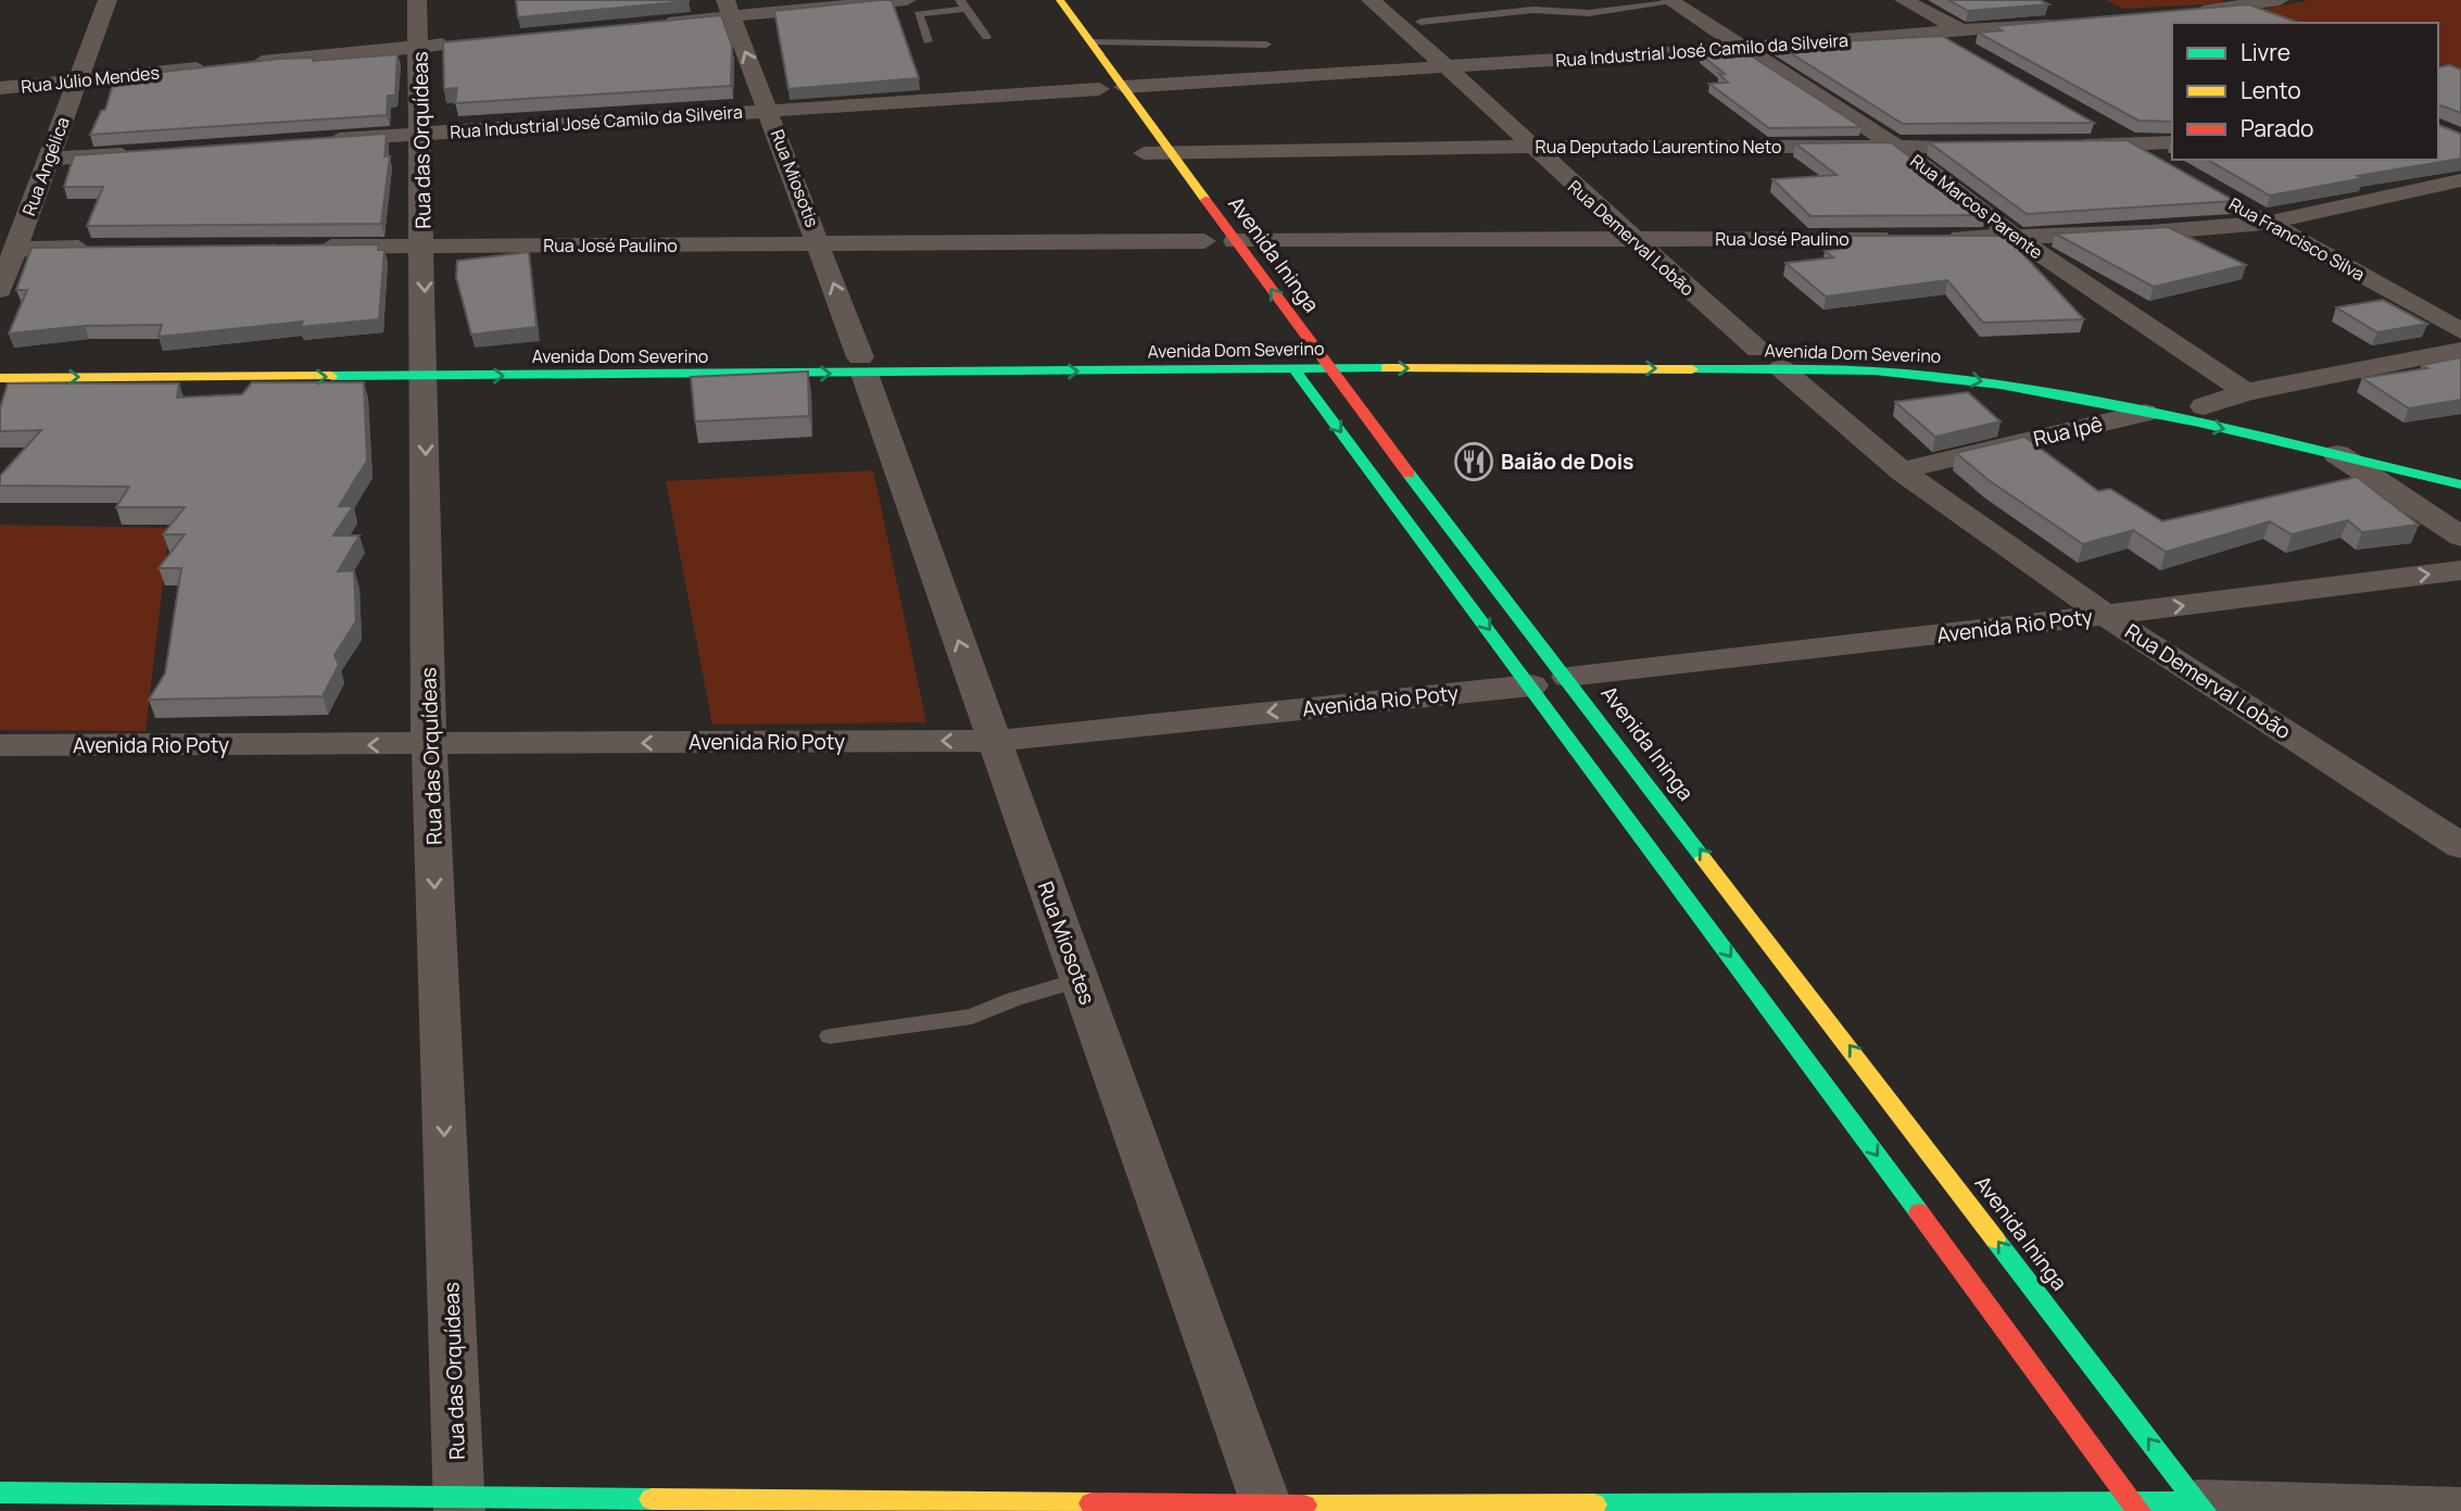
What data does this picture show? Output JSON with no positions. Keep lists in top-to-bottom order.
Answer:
{
  "streets": {
    "main road": ["Avenida Ininga", "Avenida Dom Severino"],
    "street": [
      "Rua Industrial José Camilo da Silveira",
      "Rua Júlio Mendes",
      "Rua das Orquídeas",
      "Rua Deputado Laurentino Neto",
      "Rua Angélica",
      "Rua Miosotis",
      "Rua Marcos Parente",
      "Rua Demerval Lobão",
      "Rua José Paulino",
      "Rua Francisco Silva",
      "Rua Ipê",
      "Avenida Rio Poty",
      "Rua Miosotes"
    ]
  },
  "crossings": [
    ["Rua Industrial José Camilo da Silveira", "Rua das Orquídeas"],
    ["Rua Industrial José Camilo da Silveira", "Rua Miosotis"],
    ["Rua Industrial José Camilo da Silveira", "Rua Marcos Parente"],
    ["Rua Industrial José Camilo da Silveira", "Rua Demerval Lobão"],
    ["Rua Industrial José Camilo da Silveira", "Avenida Ininga"],
    ["Rua Júlio Mendes", "Rua Angélica"],
    ["Rua das Orquídeas", "Rua José Paulino"],
    ["Rua das Orquídeas", "Avenida Dom Severino"],
    ["Rua das Orquídeas", "Avenida Rio Poty"],
    ["Rua Deputado Laurentino Neto", "Rua Marcos Parente"],
    ["Rua Deputado Laurentino Neto", "Rua Demerval Lobão"],
    ["Rua Deputado Laurentino Neto", "Avenida Ininga"],
    ["Rua Miosotis", "Rua José Paulino"],
    ["Rua Miosotis", "Avenida Dom Severino"],
    ["Rua Miosotis", "Rua Miosotes"],
    ["Rua Demerval Lobão", "Rua José Paulino"],
    ["Rua Demerval Lobão", "Avenida Dom Severino"],
    ["Rua Demerval Lobão", "Rua Ipê"],
    ["Rua Demerval Lobão", "Avenida Rio Poty"],
    ["Rua José Paulino", "Avenida Ininga"],
    ["Avenida Ininga", "Avenida Dom Severino"],
    ["Avenida Ininga", "Avenida Rio Poty"],
    ["Avenida Dom Severino", "Rua Ipê"],
    ["Avenida Dom Severino", "Rua Miosotes"],
    ["Avenida Rio Poty", "Rua Miosotes"]
  ],
  "one_way": ["Rua das Orquídeas", "Rua Miosotis"],
  "places": {
    "restaurant": ["Baião de Dois"]
  },
  "legend": ["Livre", "Lento", "Parado"]
}
